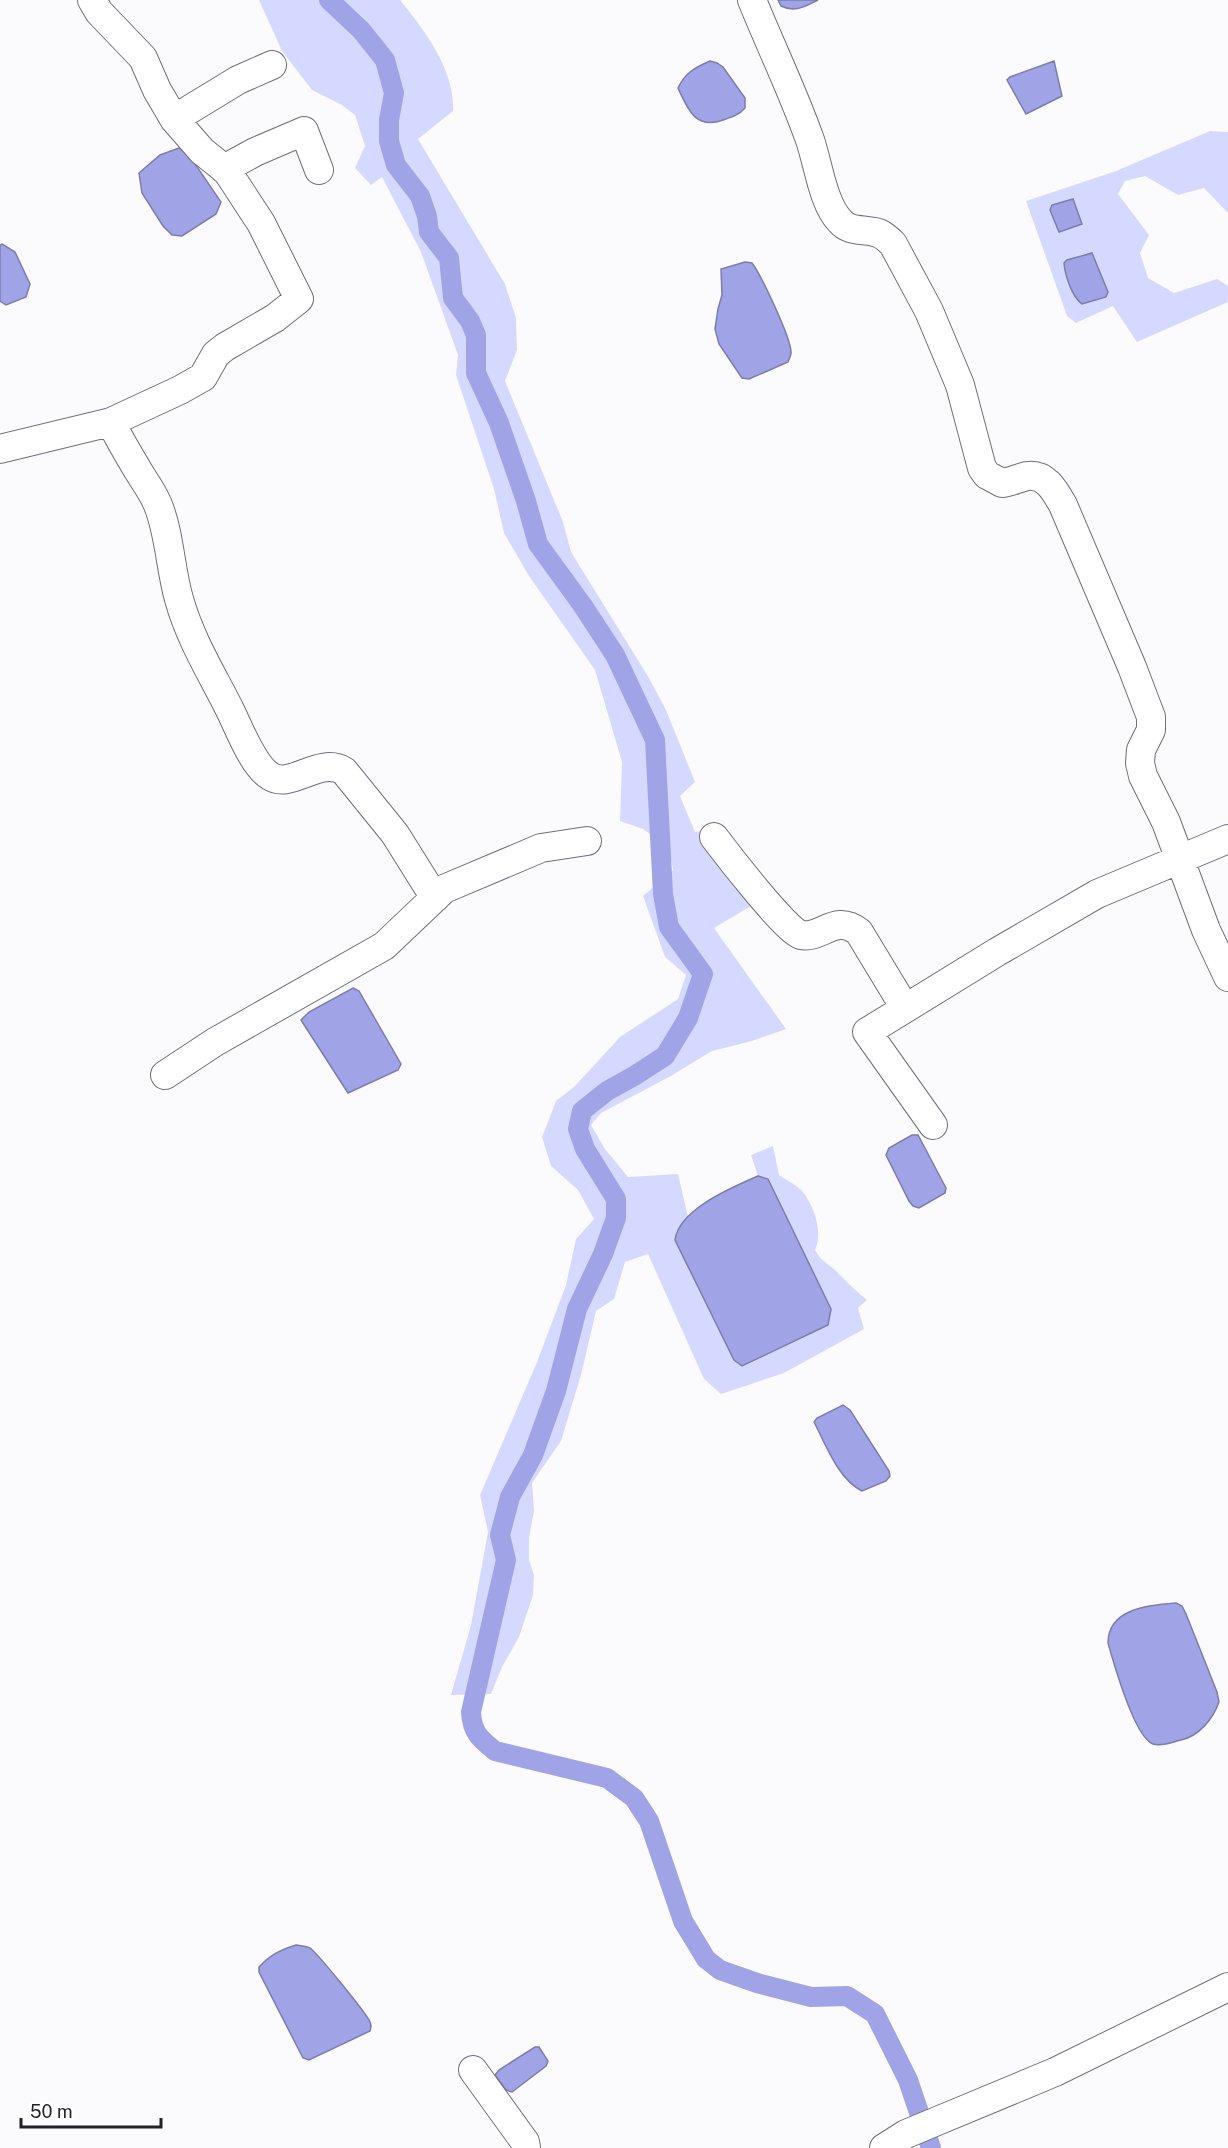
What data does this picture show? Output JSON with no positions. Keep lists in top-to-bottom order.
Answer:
{
  "scale_bar": "50 m"
}
